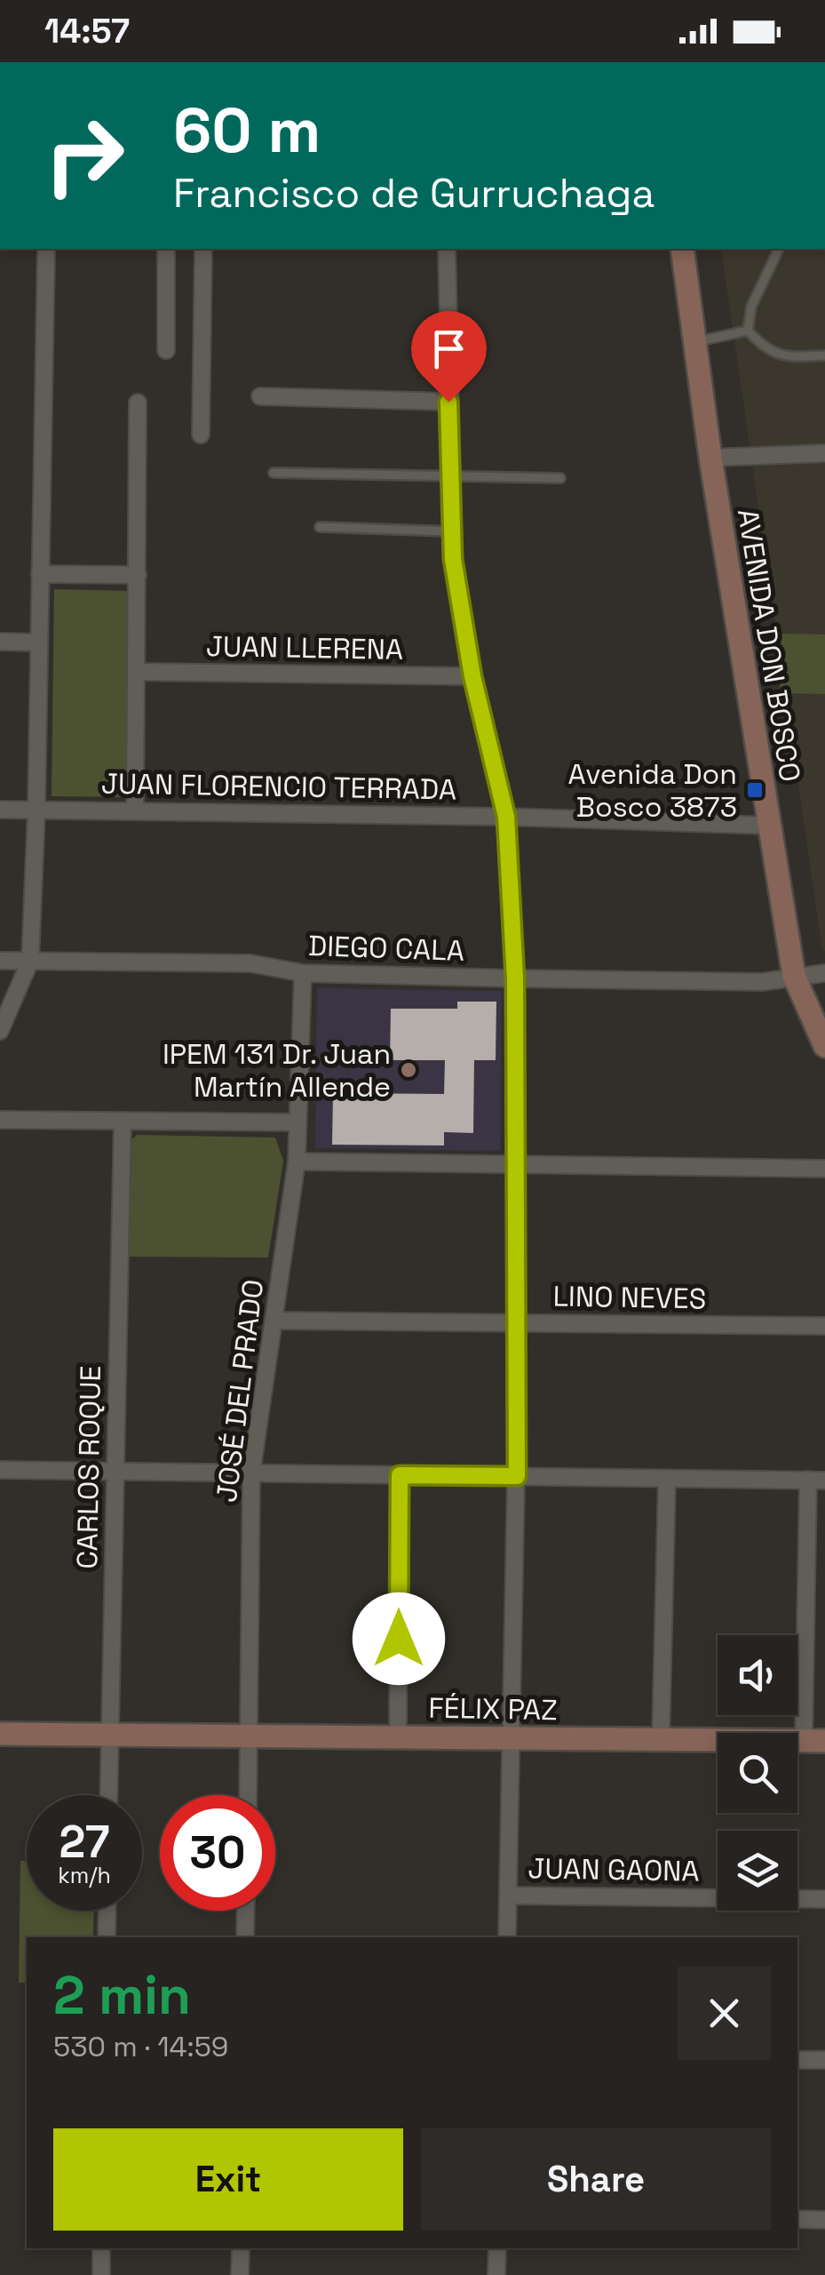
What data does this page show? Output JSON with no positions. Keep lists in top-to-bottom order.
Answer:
{
  "streets": {
    "main road": ["AVENIDA DON BOSCO", "FÉLIX PAZ"],
    "street": [
      "JUAN LLERENA",
      "JUAN FLORENCIO TERRADA",
      "DIEGO CALA",
      "LINO NEVES",
      "JOSÉ DEL PRADO",
      "CARLOS ROQUE",
      "JUAN GAONA"
    ]
  },
  "crossings": [
    ["AVENIDA DON BOSCO", "JUAN FLORENCIO TERRADA"],
    ["AVENIDA DON BOSCO", "DIEGO CALA"],
    ["DIEGO CALA", "JOSÉ DEL PRADO"],
    ["LINO NEVES", "JOSÉ DEL PRADO"],
    ["JOSÉ DEL PRADO", "FÉLIX PAZ"],
    ["CARLOS ROQUE", "FÉLIX PAZ"]
  ],
  "places": {
    "transit": ["Avenida Don Bosco 3873"],
    "other": ["IPEM 131 Dr. Juan Martín Allende"]
  },
  "page": {
    "status": "14:57",
    "turn": ["60 m", "Francisco de Gurruchaga"],
    "speed": "27 km/h",
    "limit": "30",
    "heading": ["2 min", "530 m · 14:59"],
    "buttons": ["Exit", "Share"]
  }
}
